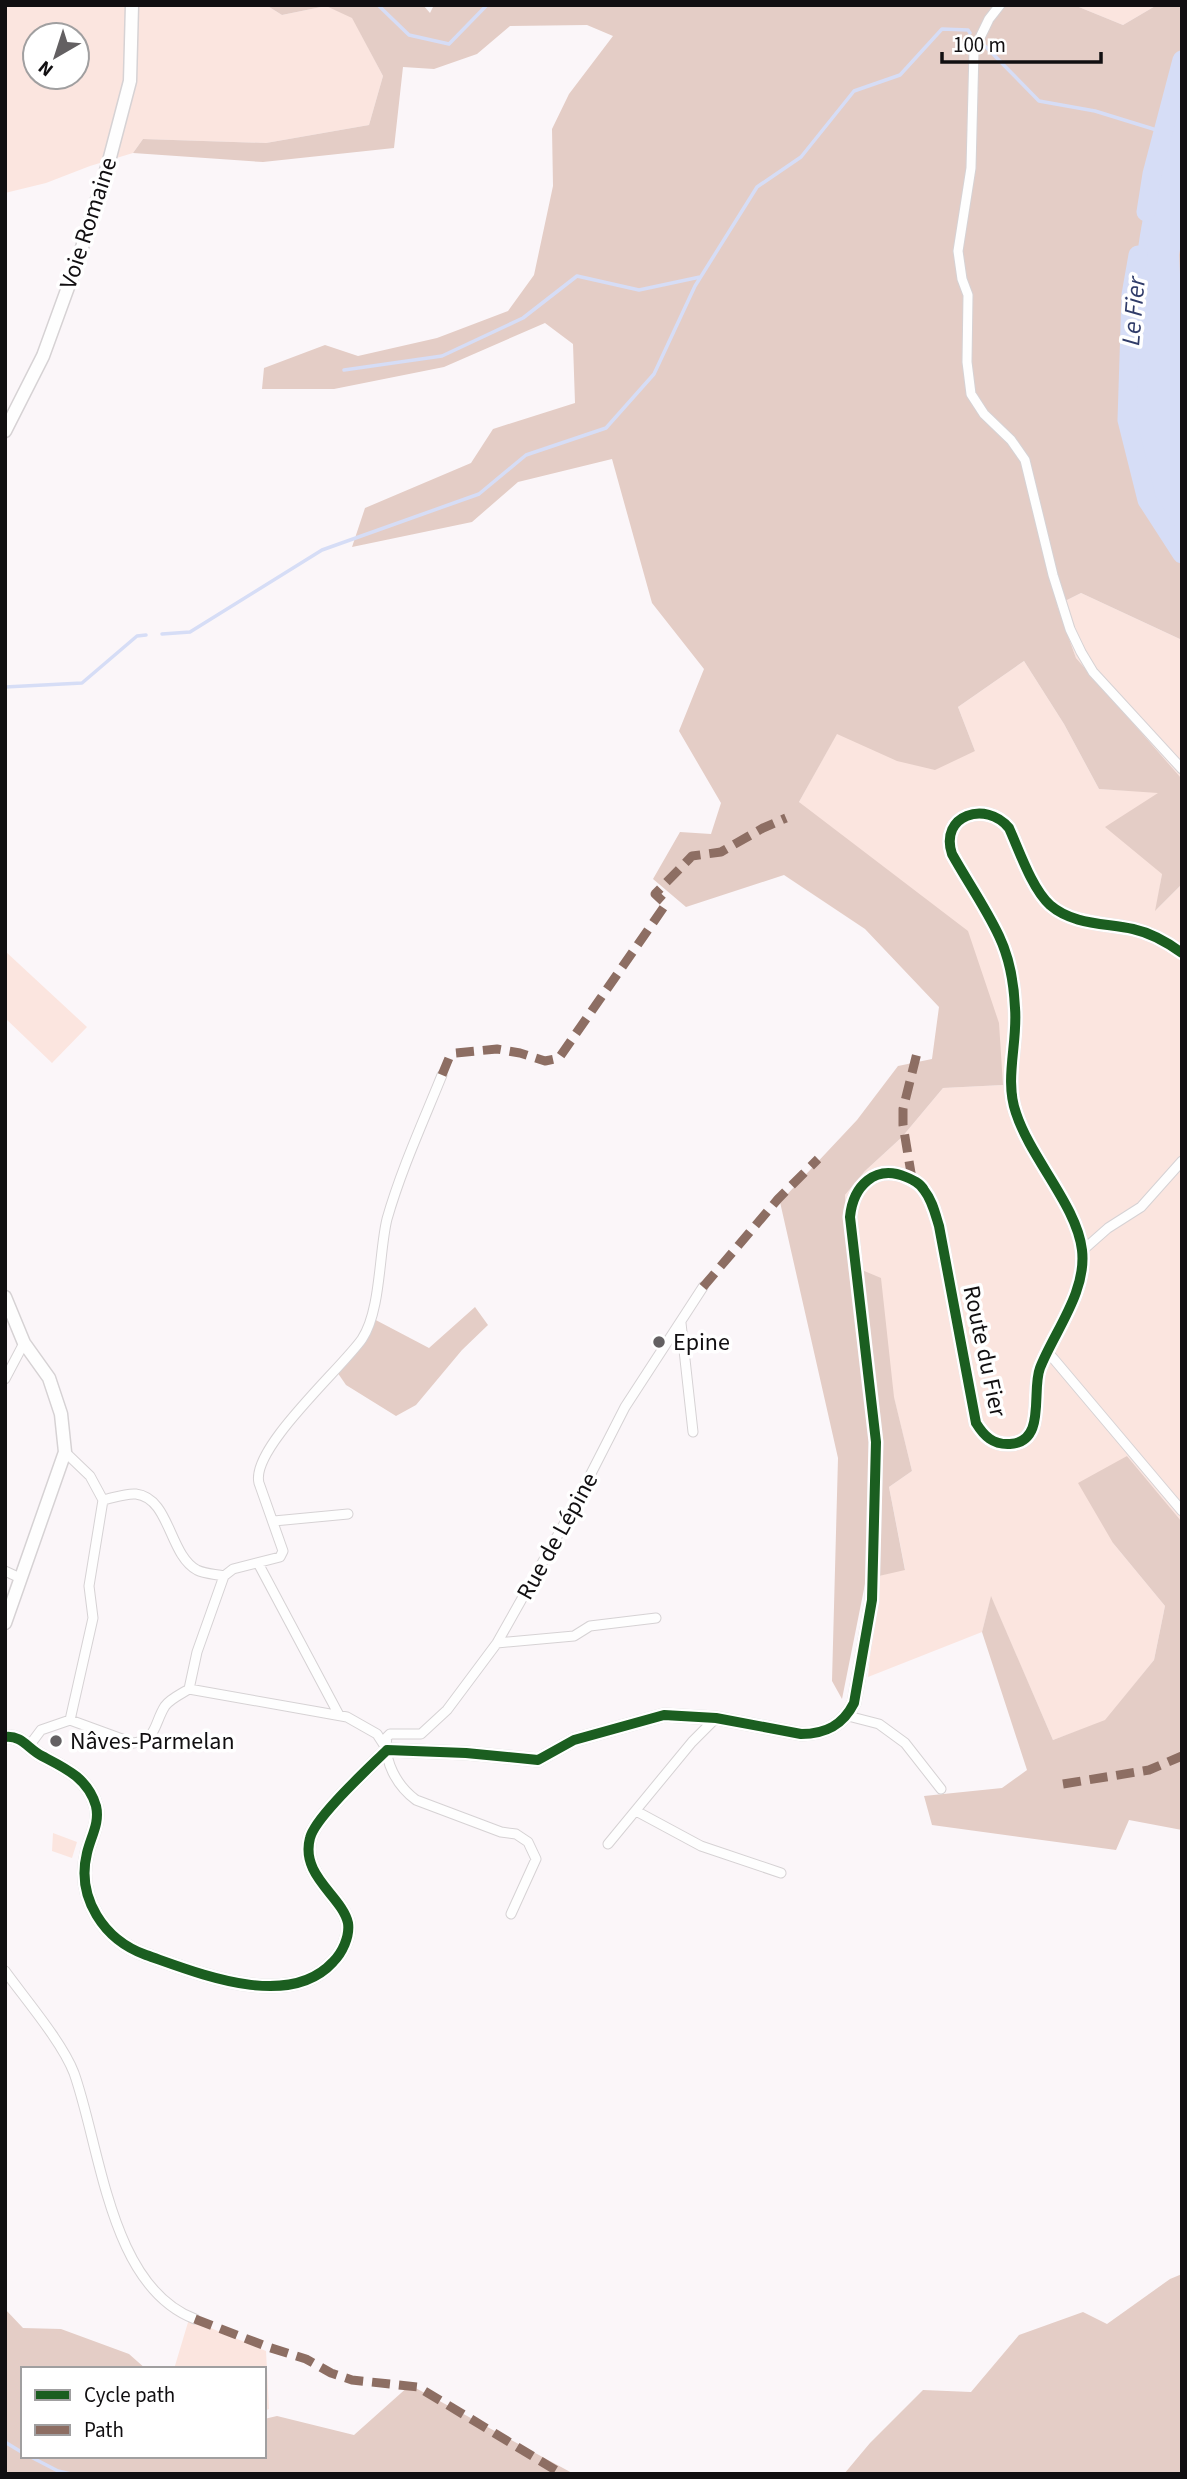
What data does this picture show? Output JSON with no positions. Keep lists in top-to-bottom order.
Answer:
{
  "streets": {
    "main road": ["Voie Romaine", "Route du Fier"],
    "street": ["Rue de Lépine"]
  },
  "water": ["Le Fier"],
  "places": ["Epine", "Nâves-Parmelan"],
  "legend": ["Cycle path", "Path"],
  "scale_bar": "100 m",
  "north": "bottom left"
}
